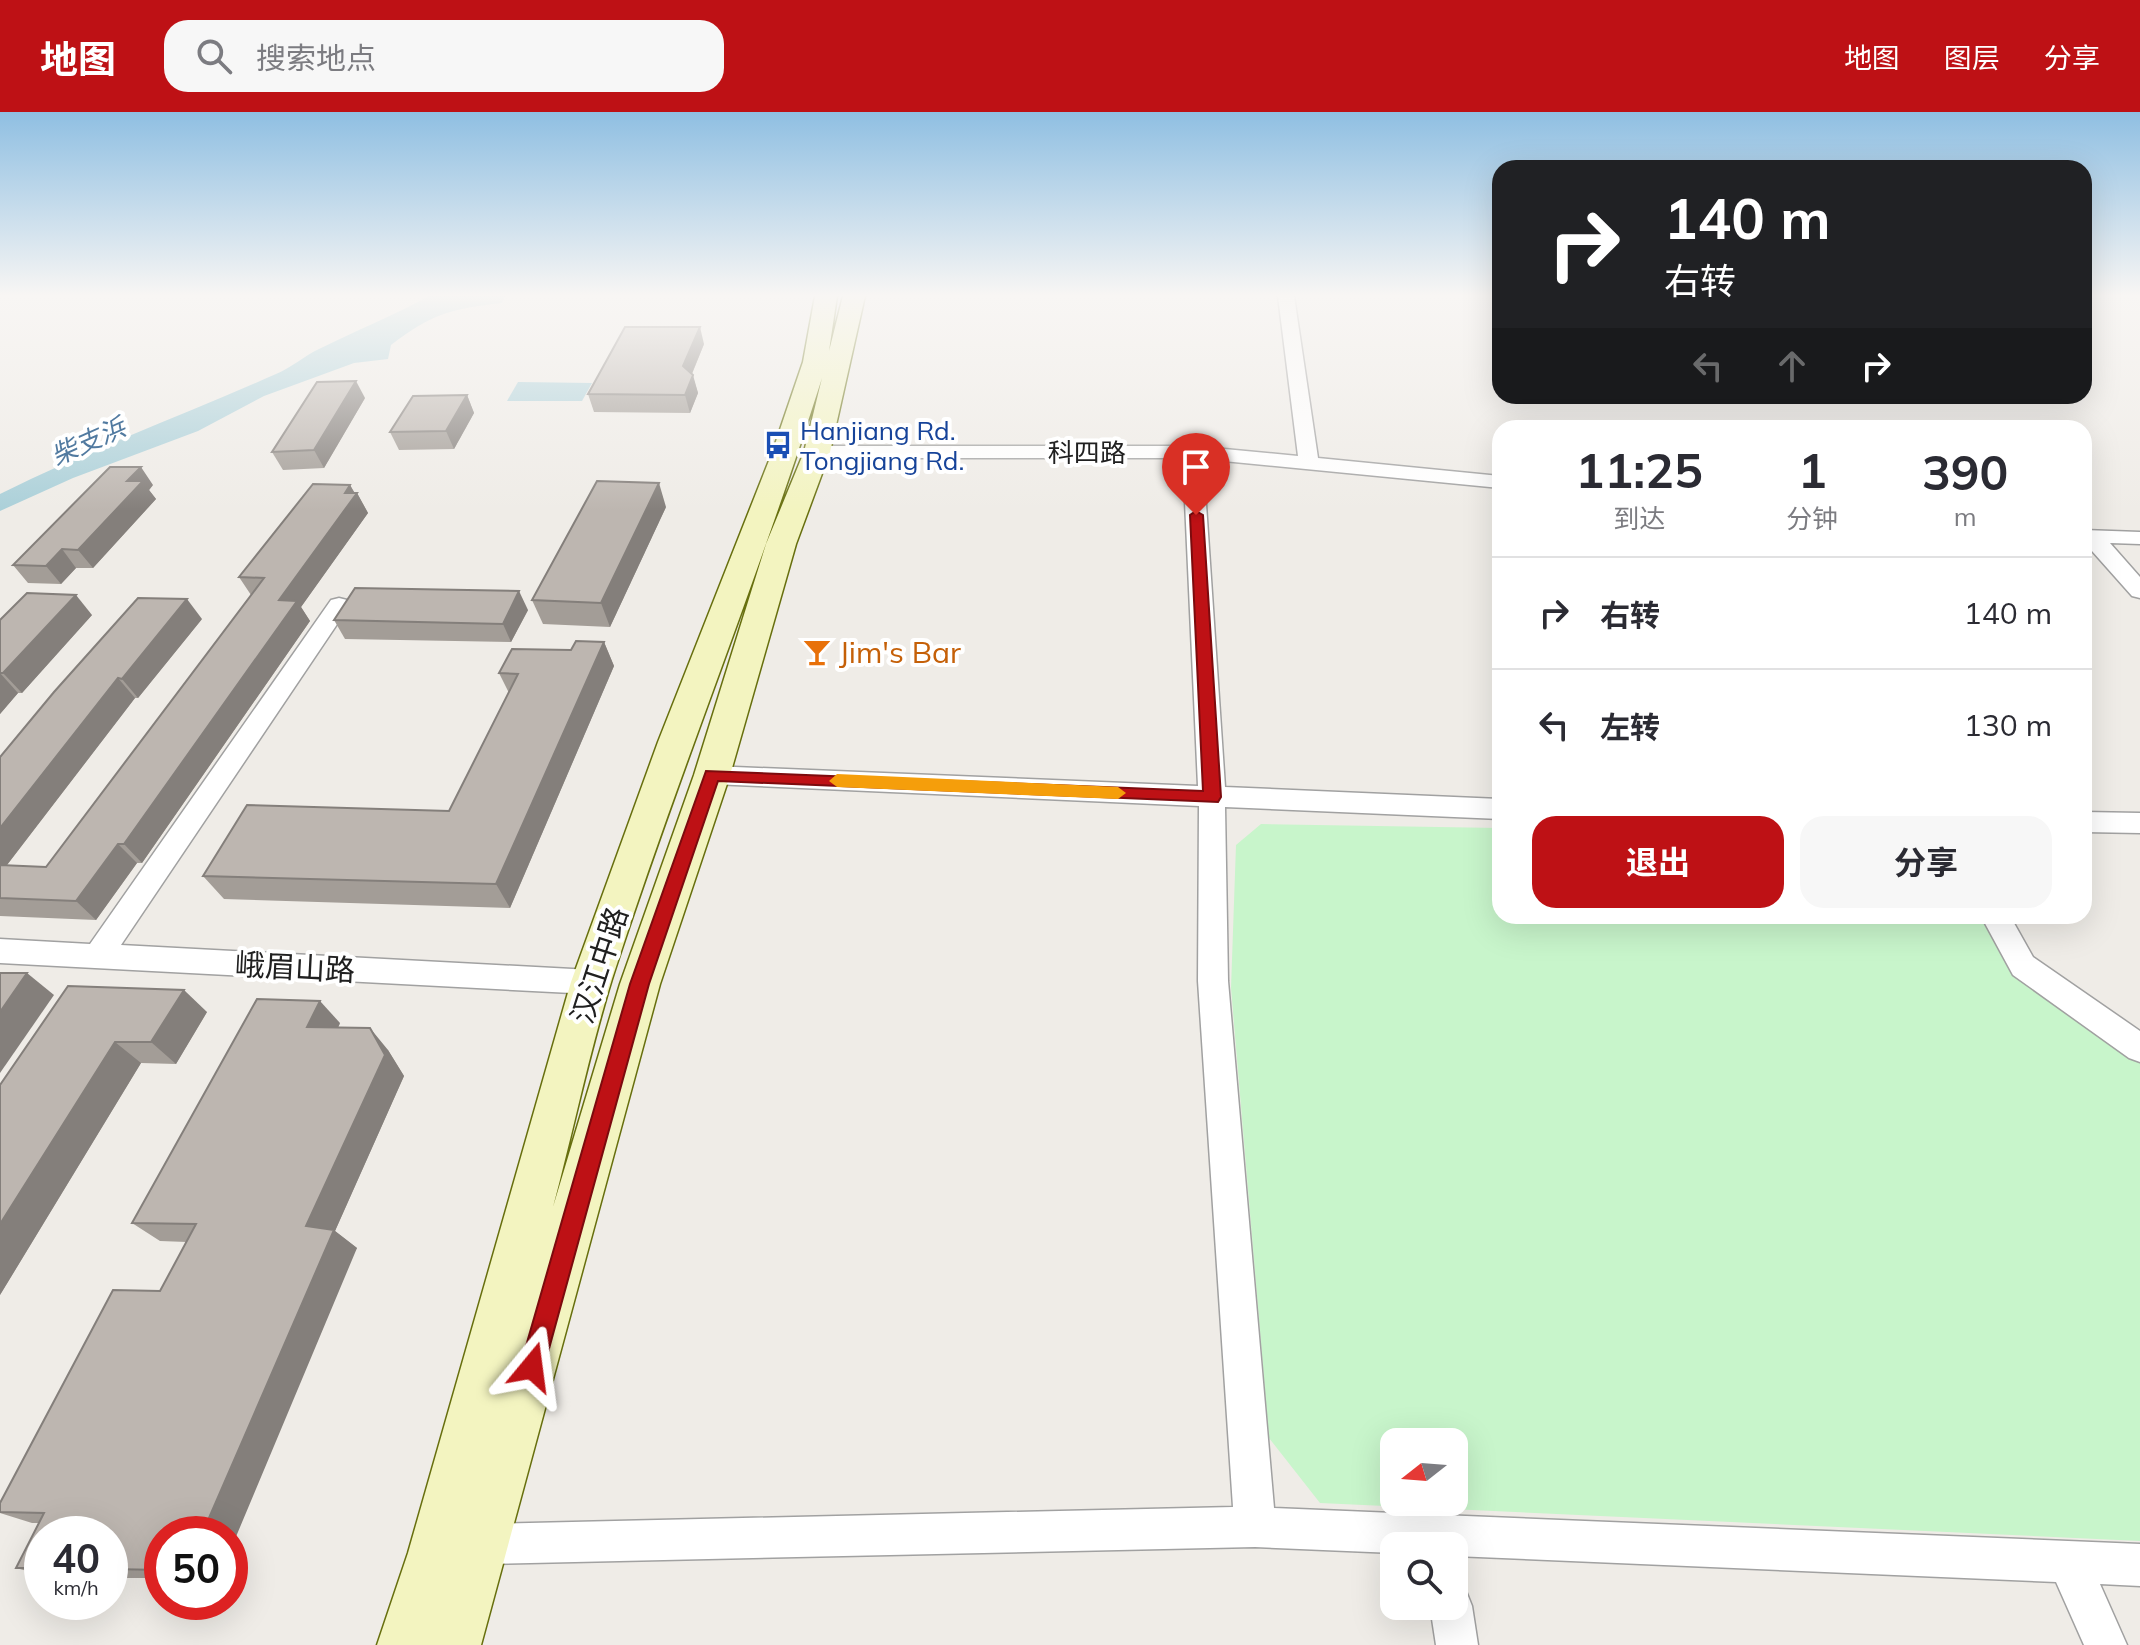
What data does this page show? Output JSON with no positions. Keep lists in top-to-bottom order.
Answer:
{
  "streets": {
    "main road": ["汉江中路"],
    "street": ["科四路", "峨眉山路"]
  },
  "crossings": [
    ["科四路", "汉江中路"],
    ["汉江中路", "峨眉山路"]
  ],
  "water": ["柴支浜"],
  "places": {
    "bus stop": ["Hanjiang Rd. Tongjiang Rd."],
    "bar": ["Jim's Bar"]
  },
  "north": "left",
  "page": {
    "header": "地图",
    "search": "搜索地点",
    "nav": ["地图", "图层", "分享"],
    "turn": ["140 m", "右转"],
    "eta": [
      "11:25",
      "到达",
      "1",
      "分钟",
      "390",
      "m"
    ],
    "list": [
      {
        "name": "右转",
        "value": "140 m"
      },
      {
        "name": "左转",
        "value": "130 m"
      }
    ],
    "buttons": ["退出", "分享"],
    "speed": "40 km/h",
    "limit": "50"
  }
}
